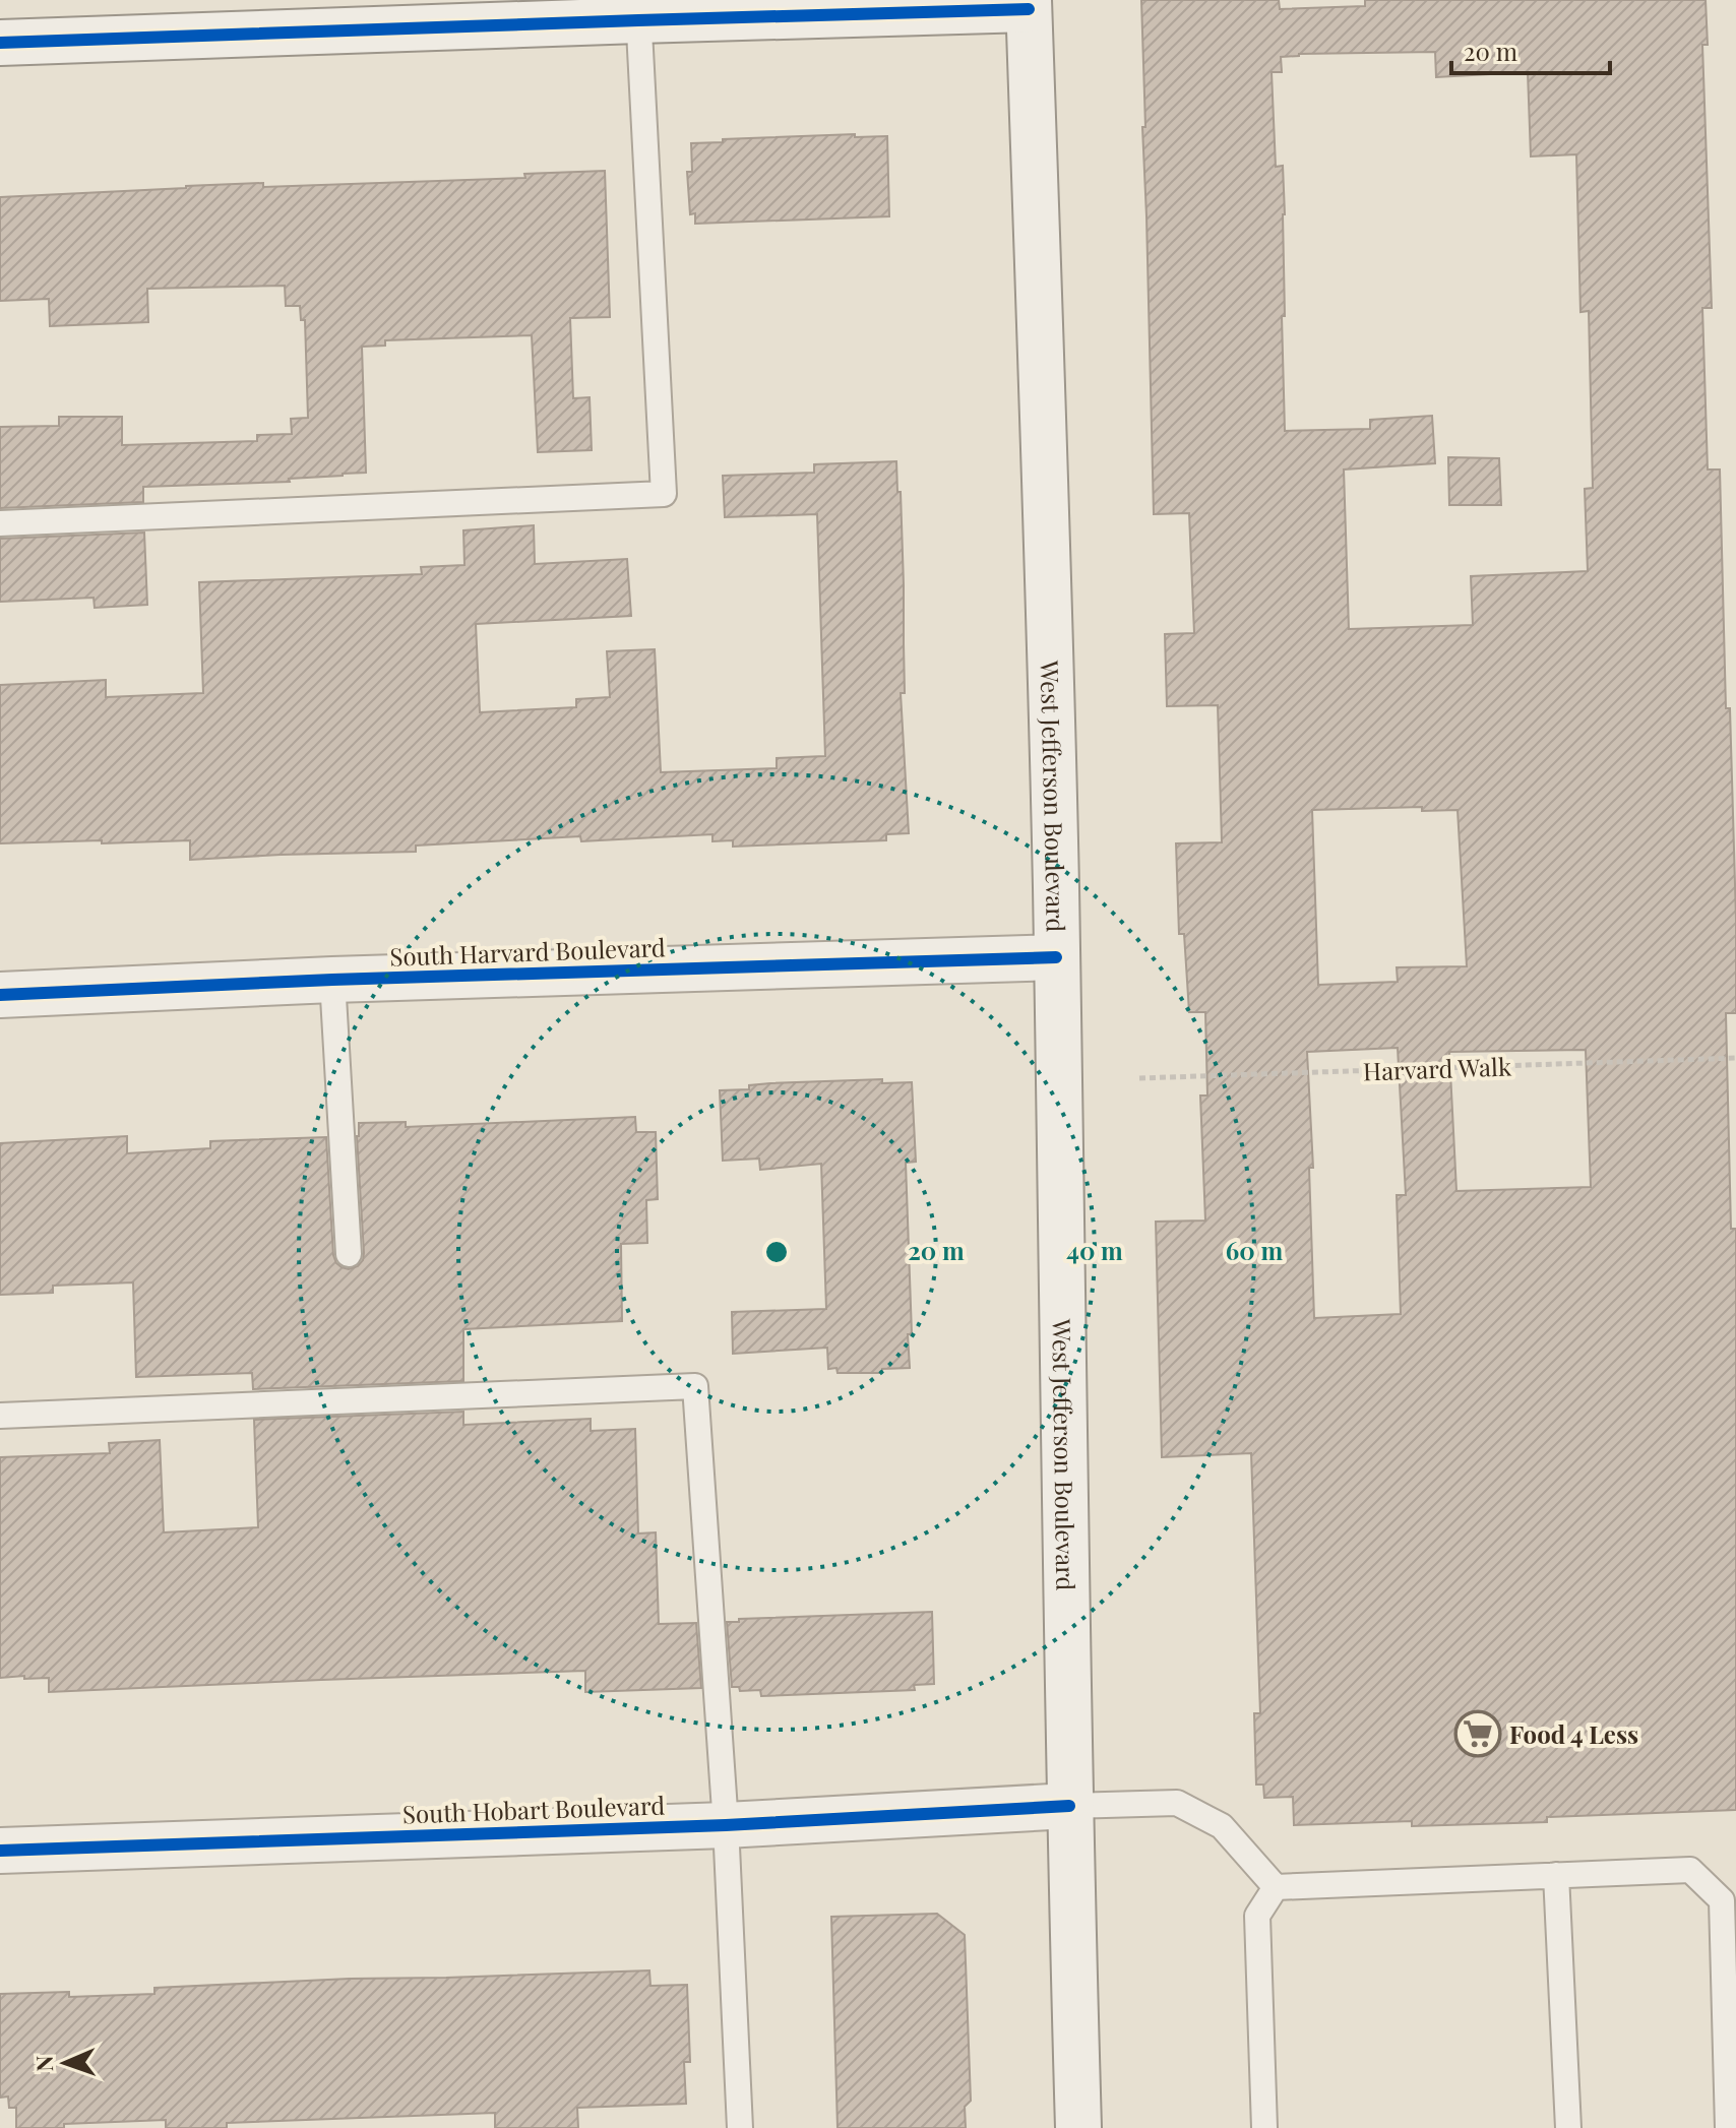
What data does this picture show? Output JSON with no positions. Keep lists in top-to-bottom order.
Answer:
{
  "streets": {
    "street": ["West Jefferson Boulevard", "South Harvard Boulevard", "South Hobart Boulevard"],
    "path": ["Harvard Walk"]
  },
  "crossings": [
    ["West Jefferson Boulevard", "South Harvard Boulevard"],
    ["West Jefferson Boulevard", "South Hobart Boulevard"]
  ],
  "places": {
    "supermarket": ["Food 4 Less"]
  },
  "scale_bar": "20 m",
  "north": "left",
  "rings": ["20 m", "40 m", "60 m"]
}
